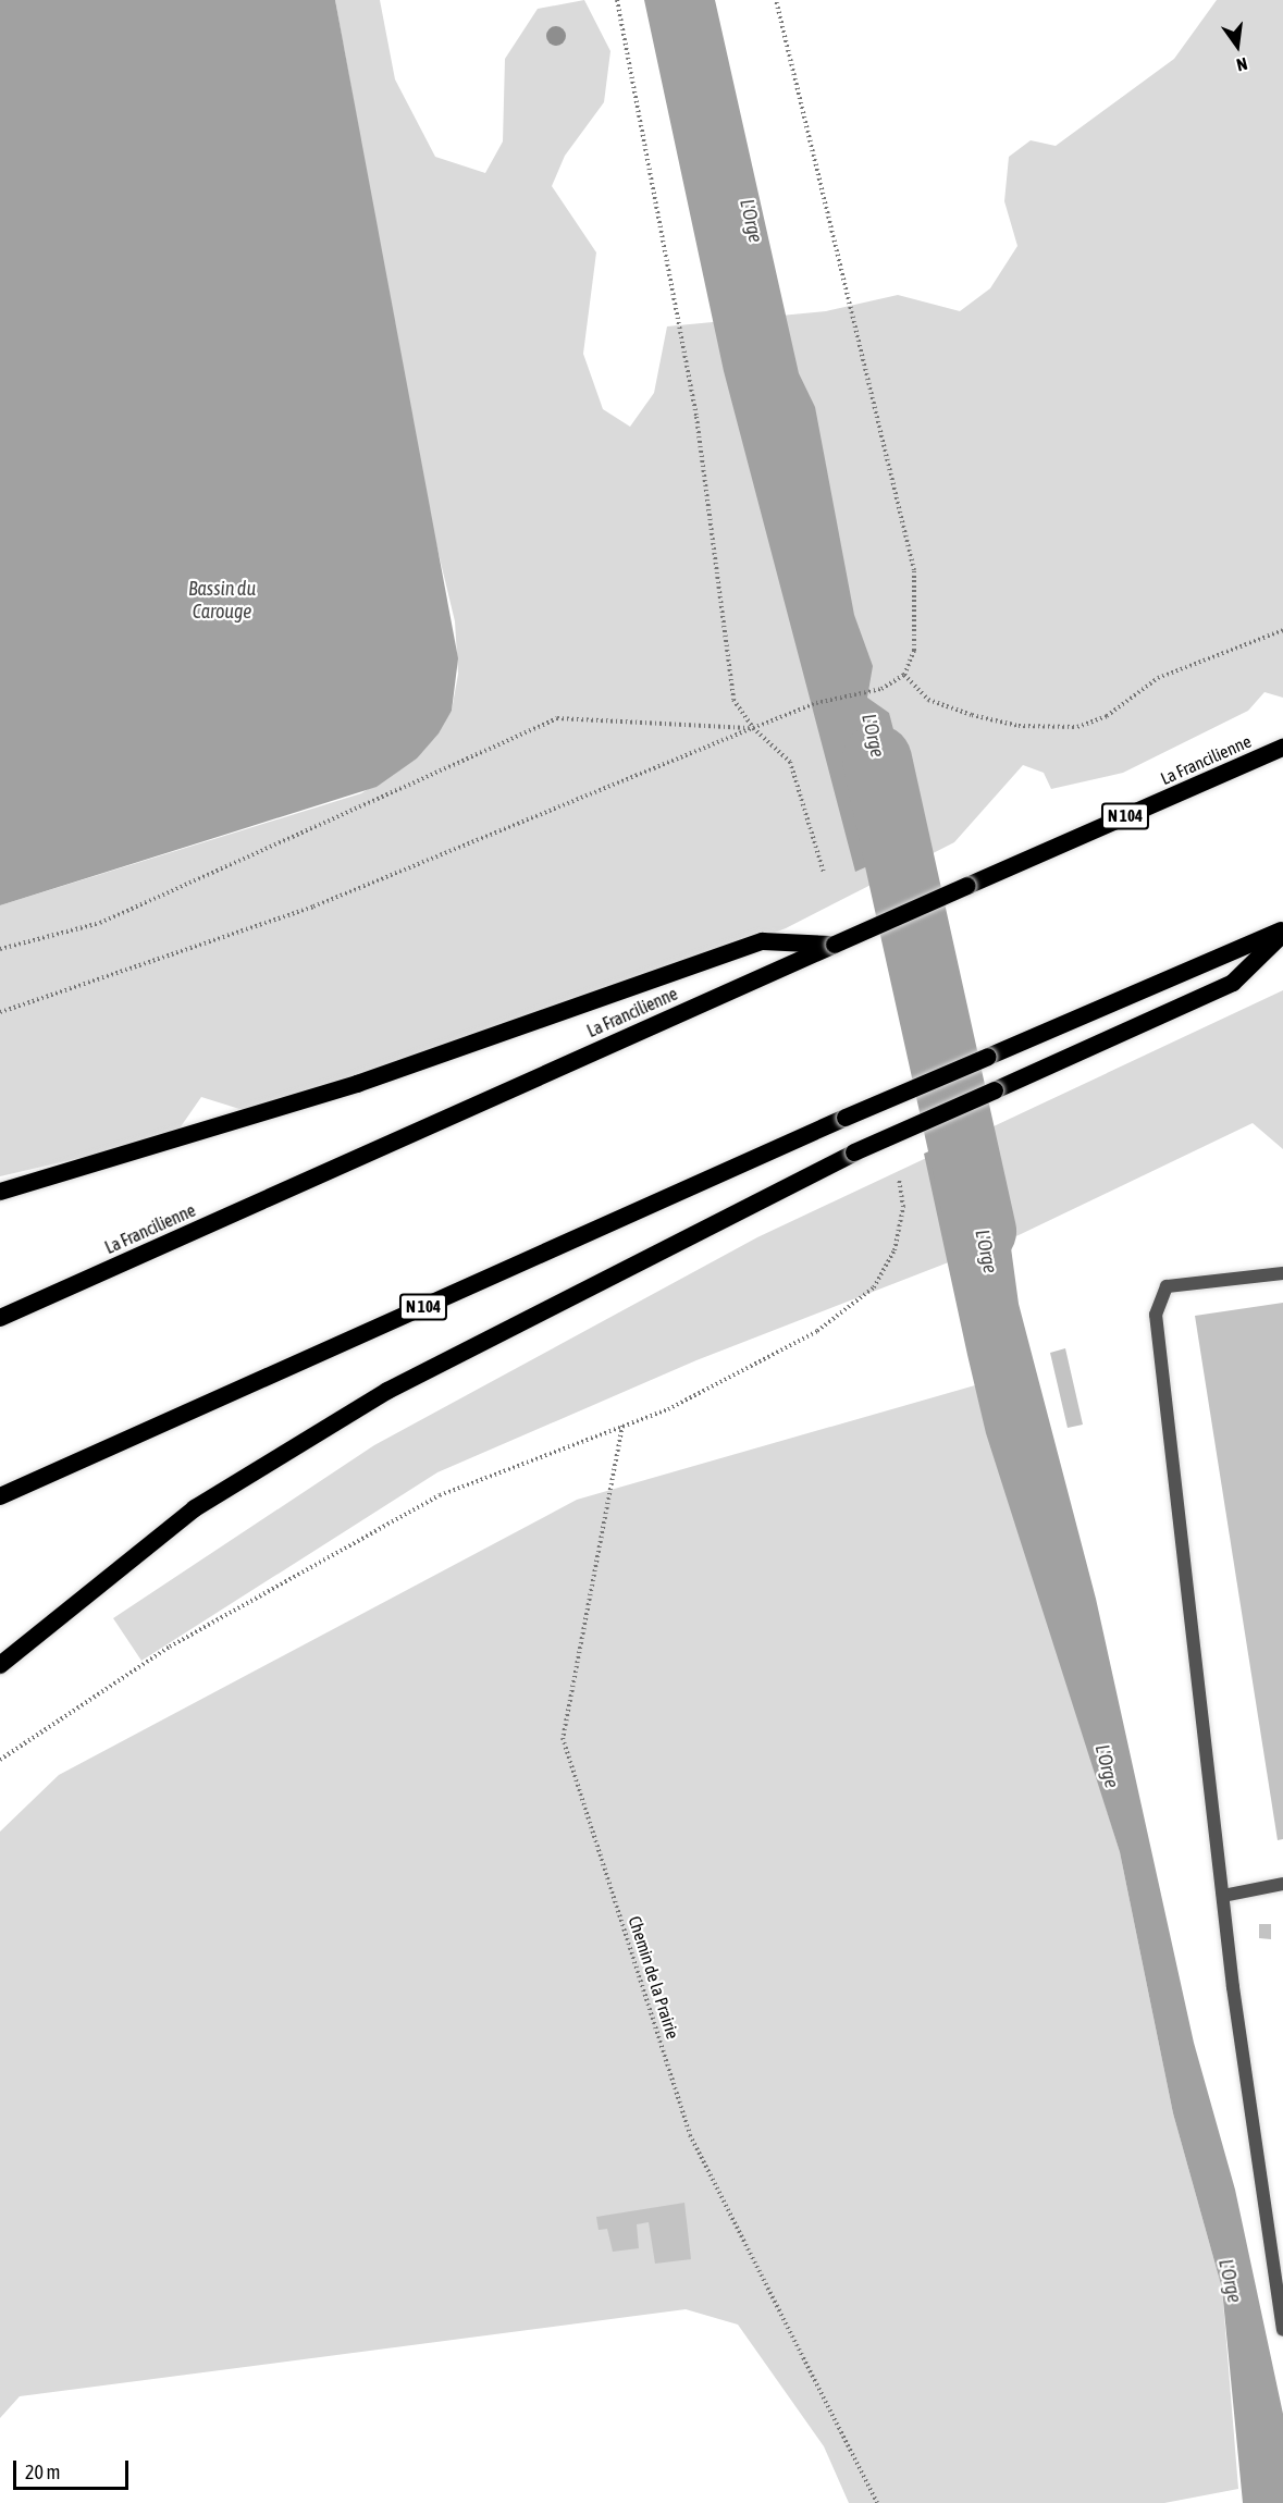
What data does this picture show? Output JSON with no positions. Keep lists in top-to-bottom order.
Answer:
{
  "streets": {
    "highway": ["La Francilienne", "N 104"],
    "path": ["Chemin de la Prairie"]
  },
  "water": ["L'Orge", "Bassin du Carouge"],
  "scale_bar": "20 m",
  "north": "bottom"
}
